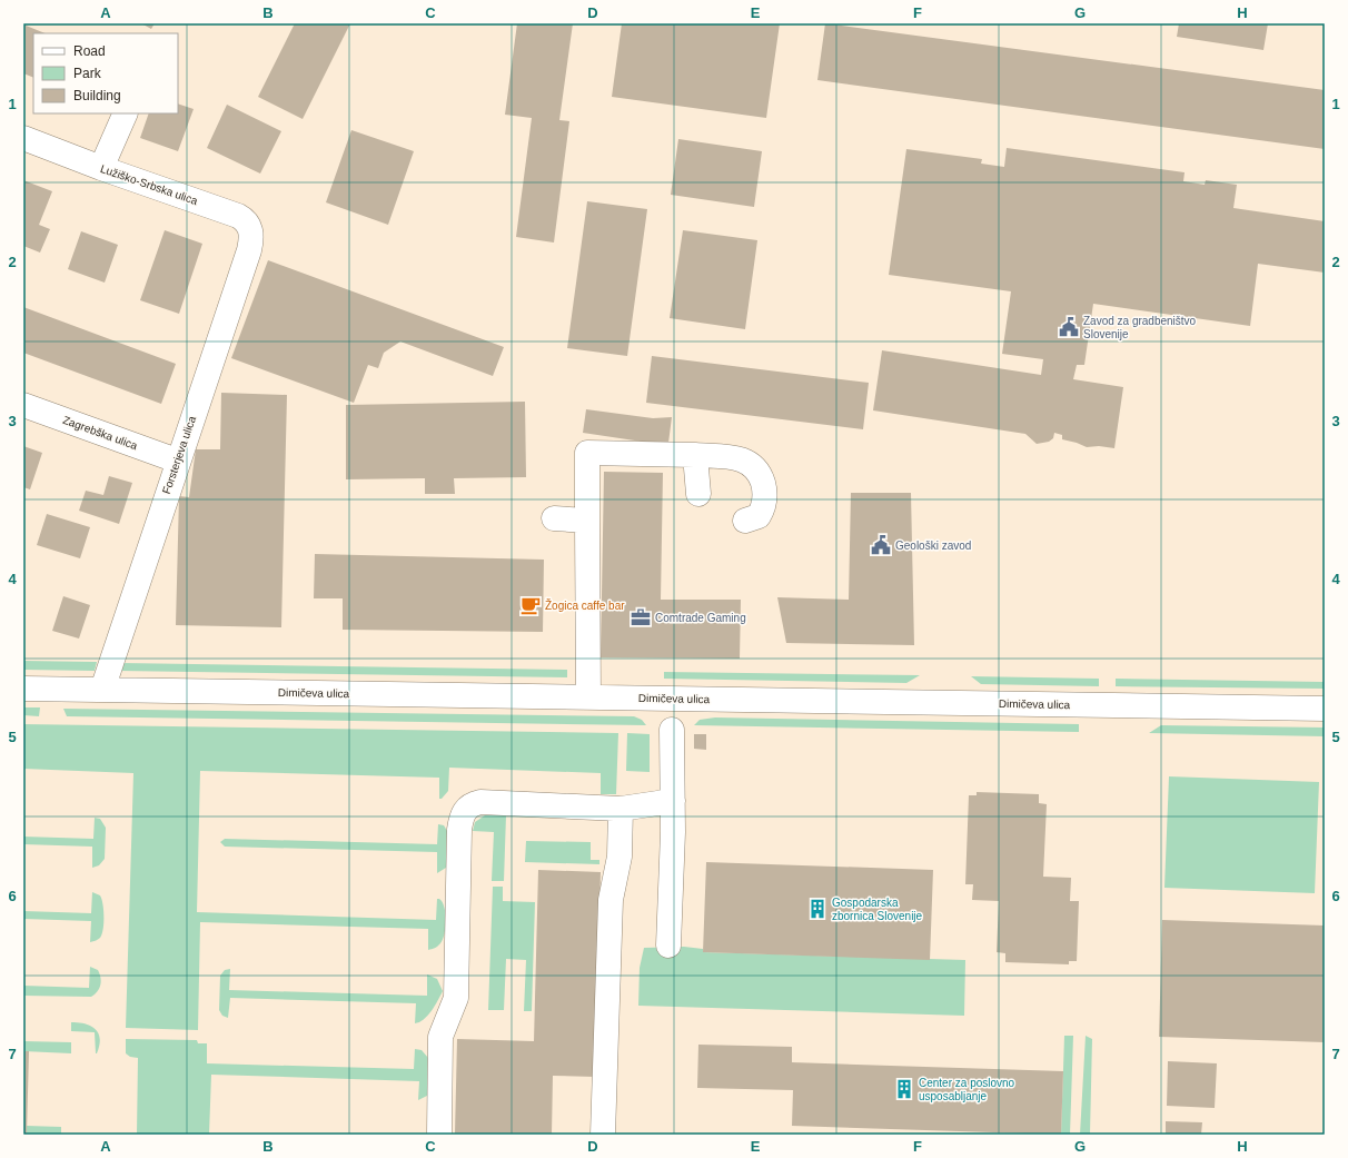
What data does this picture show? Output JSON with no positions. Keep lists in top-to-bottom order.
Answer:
{
  "streets": {
    "street": [
      "Lužiško-Srbska ulica",
      "Zagrebška ulica",
      "Forsterjeva ulica",
      "Dimičeva ulica"
    ]
  },
  "crossings": [
    ["Lužiško-Srbska ulica", "Forsterjeva ulica"],
    ["Zagrebška ulica", "Forsterjeva ulica"],
    ["Forsterjeva ulica", "Dimičeva ulica"]
  ],
  "places": {
    "public building": ["Zavod za gradbeništvo Slovenije", "Geološki zavod"],
    "cafe": ["Žogica caffe bar"],
    "office": ["Comtrade Gaming"],
    "building": ["Gospodarska zbornica Slovenije", "Center za poslovno usposabljanje"]
  },
  "legend": ["Road", "Park", "Building"],
  "grid": {
    "columns": [
      "A",
      "B",
      "C",
      "D",
      "E",
      "F",
      "G",
      "H"
    ],
    "rows": [
      "1",
      "2",
      "3",
      "4",
      "5",
      "6",
      "7"
    ]
  }
}
